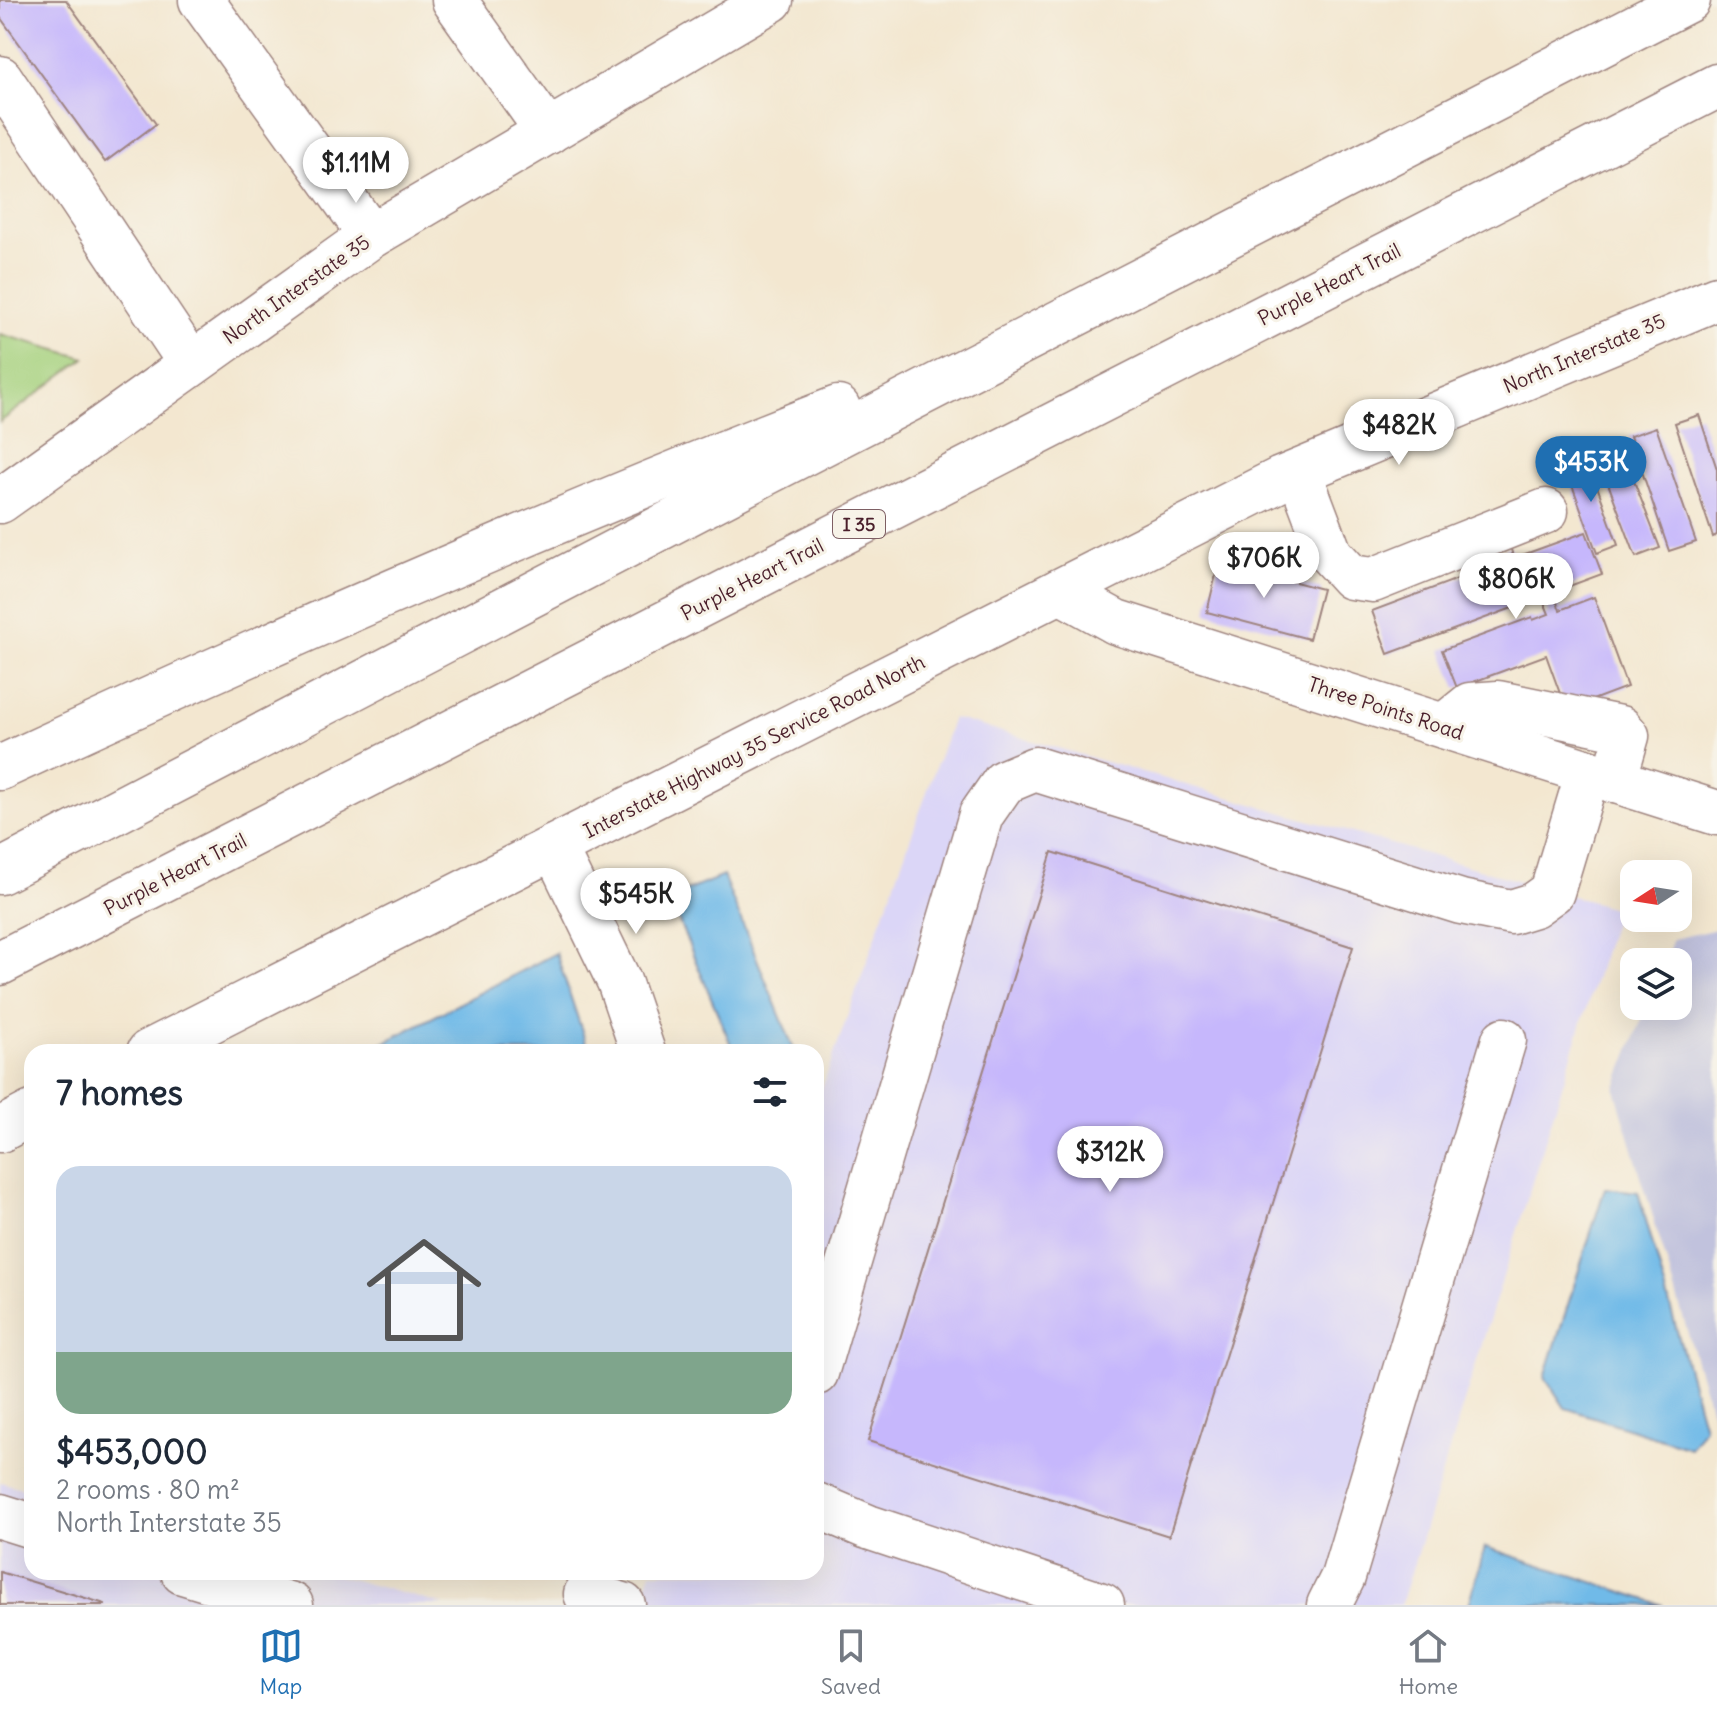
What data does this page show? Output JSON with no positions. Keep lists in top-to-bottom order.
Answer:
{
  "streets": {
    "main road": [
      "Purple Heart Trail",
      "North Interstate 35",
      "I 35",
      "Three Points Road",
      "Interstate Highway 35 Service Road North"
    ]
  },
  "crossings": [
    ["North Interstate 35", "Three Points Road"],
    ["North Interstate 35", "Interstate Highway 35 Service Road North"],
    ["Three Points Road", "Interstate Highway 35 Service Road North"]
  ],
  "north": "left",
  "page": {
    "price": [
      "$1.11M",
      "$482K",
      "$453K",
      "$706K",
      "$806K",
      "$545K",
      "$312K"
    ],
    "heading": "7 homes",
    "list": [
      {
        "name": "$453,000",
        "note": "2 rooms · 80 m² · North Interstate 35"
      }
    ],
    "tabs": ["Map", "Saved", "Home"]
  }
}
